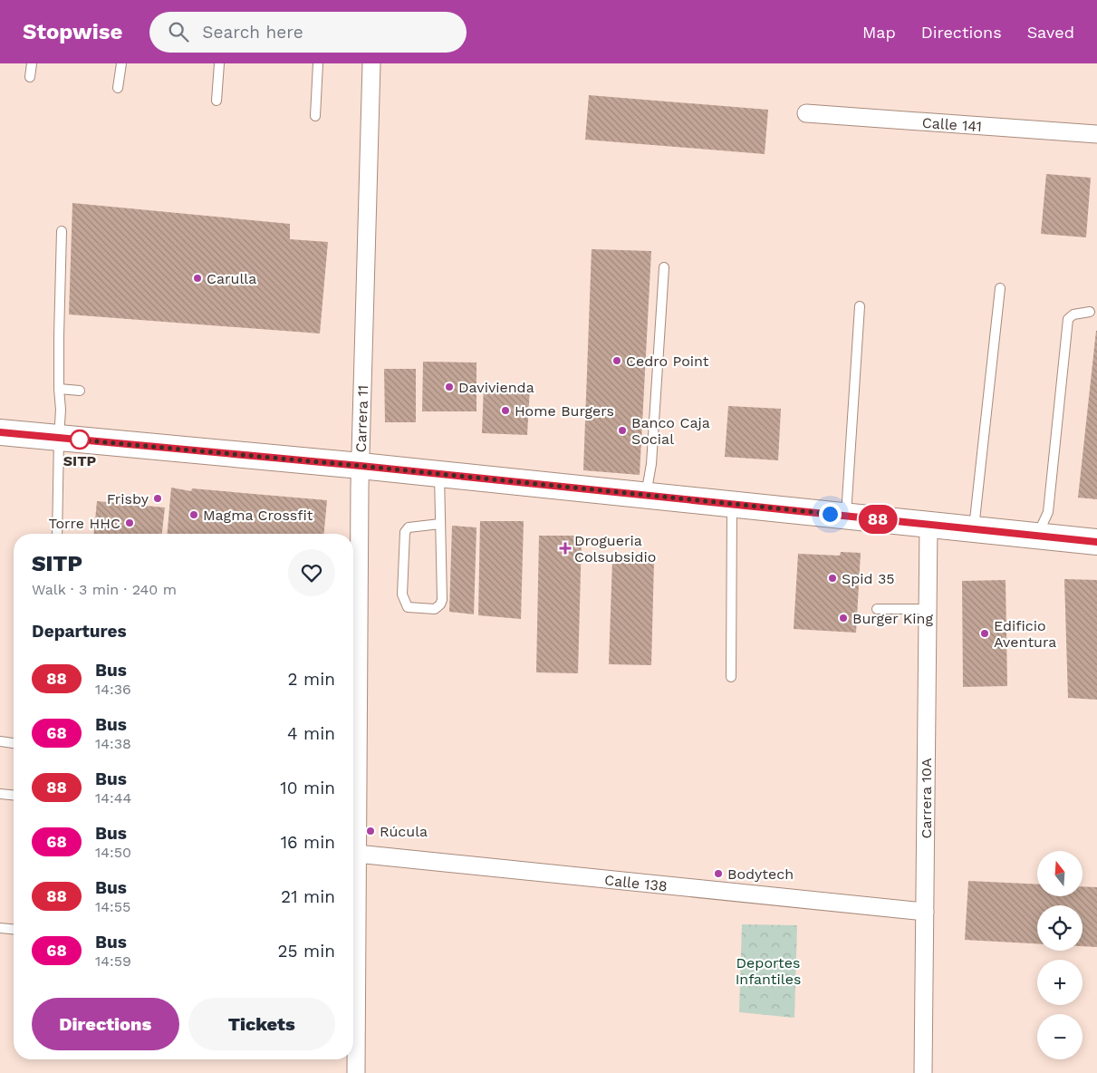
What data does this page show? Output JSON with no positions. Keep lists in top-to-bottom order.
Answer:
{
  "streets": {
    "street": [
      "Calle 141",
      "Carrera 11",
      "Carrera 10A",
      "Calle 138"
    ]
  },
  "crossings": [
    ["Carrera 10A", "Calle 138"]
  ],
  "parks": ["Deportes Infantiles"],
  "places": {
    "other": [
      "Carulla",
      "Cedro Point",
      "Davivienda",
      "Home Burgers",
      "Banco Caja Social",
      "SITP",
      "Frisby",
      "Magma Crossfit",
      "Torre HHC",
      "Spid 35",
      "Burger King",
      "Edificio Aventura",
      "Rúcula",
      "Bodytech"
    ],
    "health": ["Drogueria Colsubsidio"]
  },
  "lines": ["bus line 88"],
  "north": "top",
  "page": {
    "header": "Stopwise",
    "search": "Search here",
    "nav": ["Map", "Directions", "Saved"],
    "on_map": "88",
    "heading": [
      ["SITP", "Walk · 3 min · 240 m"],
      "Departures"
    ],
    "list": [
      {
        "mark": "88",
        "name": "Bus",
        "note": "14:36",
        "value": "2 min"
      },
      {
        "mark": "68",
        "name": "Bus",
        "note": "14:38",
        "value": "4 min"
      },
      {
        "mark": "88",
        "name": "Bus",
        "note": "14:44",
        "value": "10 min"
      },
      {
        "mark": "68",
        "name": "Bus",
        "note": "14:50",
        "value": "16 min"
      },
      {
        "mark": "88",
        "name": "Bus",
        "note": "14:55",
        "value": "21 min"
      },
      {
        "mark": "68",
        "name": "Bus",
        "note": "14:59",
        "value": "25 min"
      }
    ],
    "map_buttons": ["+", "−"],
    "buttons": ["Directions", "Tickets"]
  }
}
